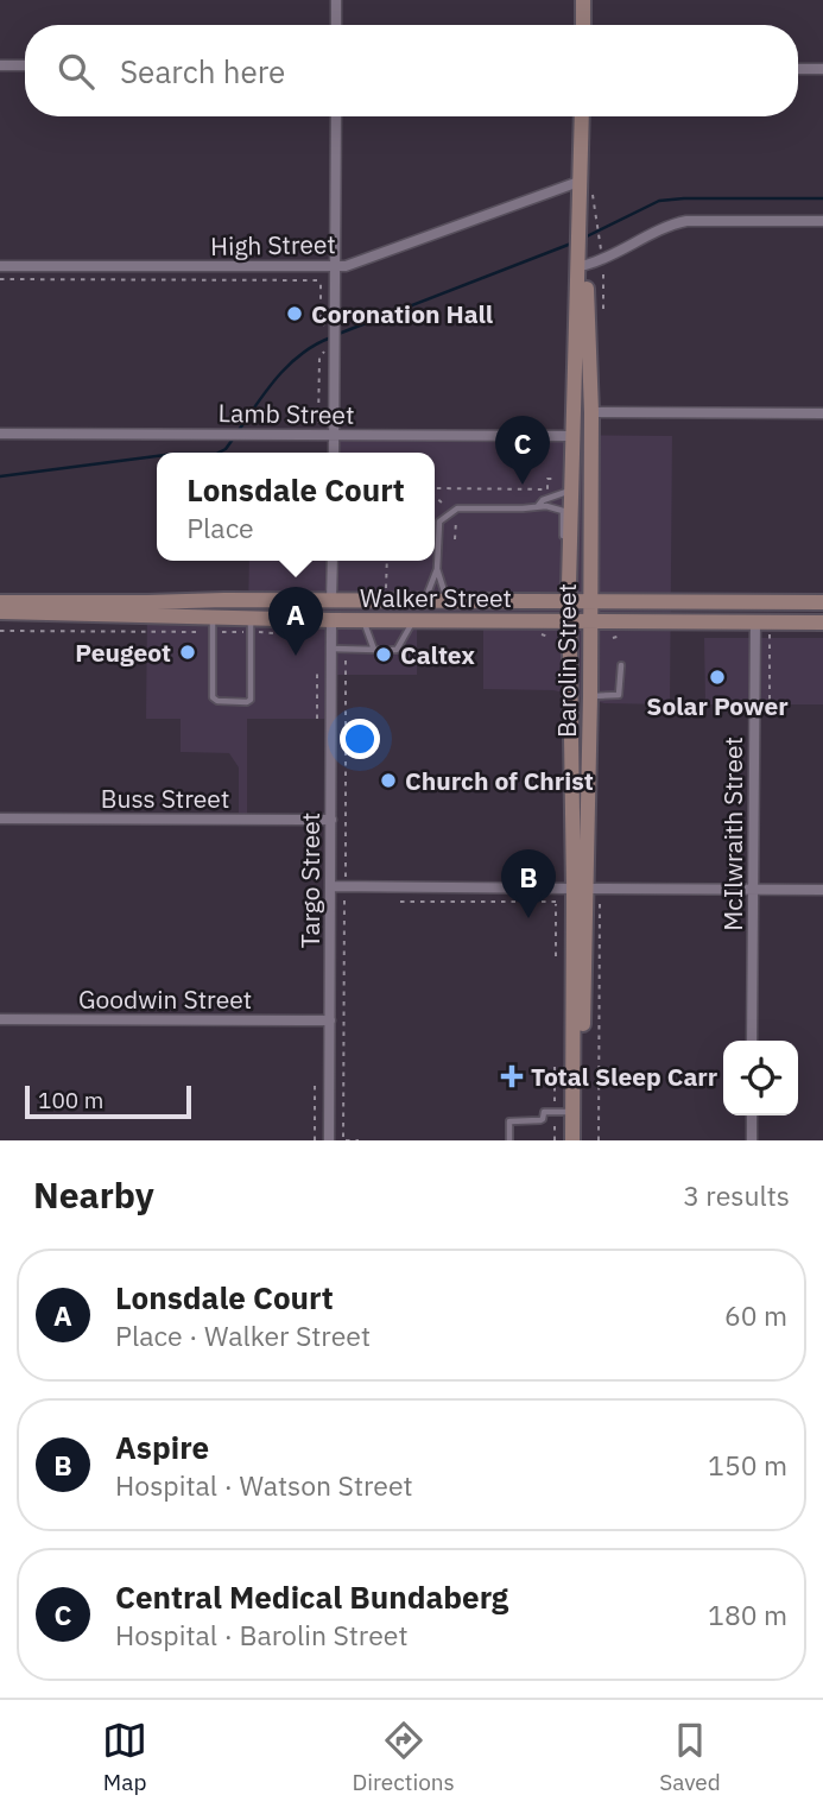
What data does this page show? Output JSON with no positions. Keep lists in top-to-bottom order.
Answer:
{
  "streets": {
    "main road": ["Walker Street", "Barolin Street"],
    "street": [
      "High Street",
      "Lamb Street",
      "Buss Street",
      "McIlwraith Street",
      "Targo Street",
      "Goodwin Street"
    ]
  },
  "crossings": [
    ["High Street", "Barolin Street"],
    ["Lamb Street", "Barolin Street"],
    ["Walker Street", "Barolin Street"],
    ["Walker Street", "McIlwraith Street"],
    ["Walker Street", "Targo Street"],
    ["Buss Street", "Targo Street"],
    ["Targo Street", "Goodwin Street"]
  ],
  "places": {
    "other": [
      "Coronation Hall",
      "Peugeot",
      "Caltex",
      "Solar Power",
      "Church of Christ"
    ],
    "health": ["Total Sleep Carr"]
  },
  "scale_bar": "100 m",
  "page": {
    "search": "Search here",
    "pins": ["C", "A", "B"],
    "popup": ["Lonsdale Court", "Place"],
    "scale": "100 m",
    "heading": ["Nearby", "3 results"],
    "list": [
      {
        "mark": "A",
        "name": "Lonsdale Court",
        "note": "Place · Walker Street",
        "value": "60 m"
      },
      {
        "mark": "B",
        "name": "Aspire",
        "note": "Hospital · Watson Street",
        "value": "150 m"
      },
      {
        "mark": "C",
        "name": "Central Medical Bundaberg",
        "note": "Hospital · Barolin Street",
        "value": "180 m"
      }
    ],
    "nav": ["Map", "Directions", "Saved"]
  }
}
